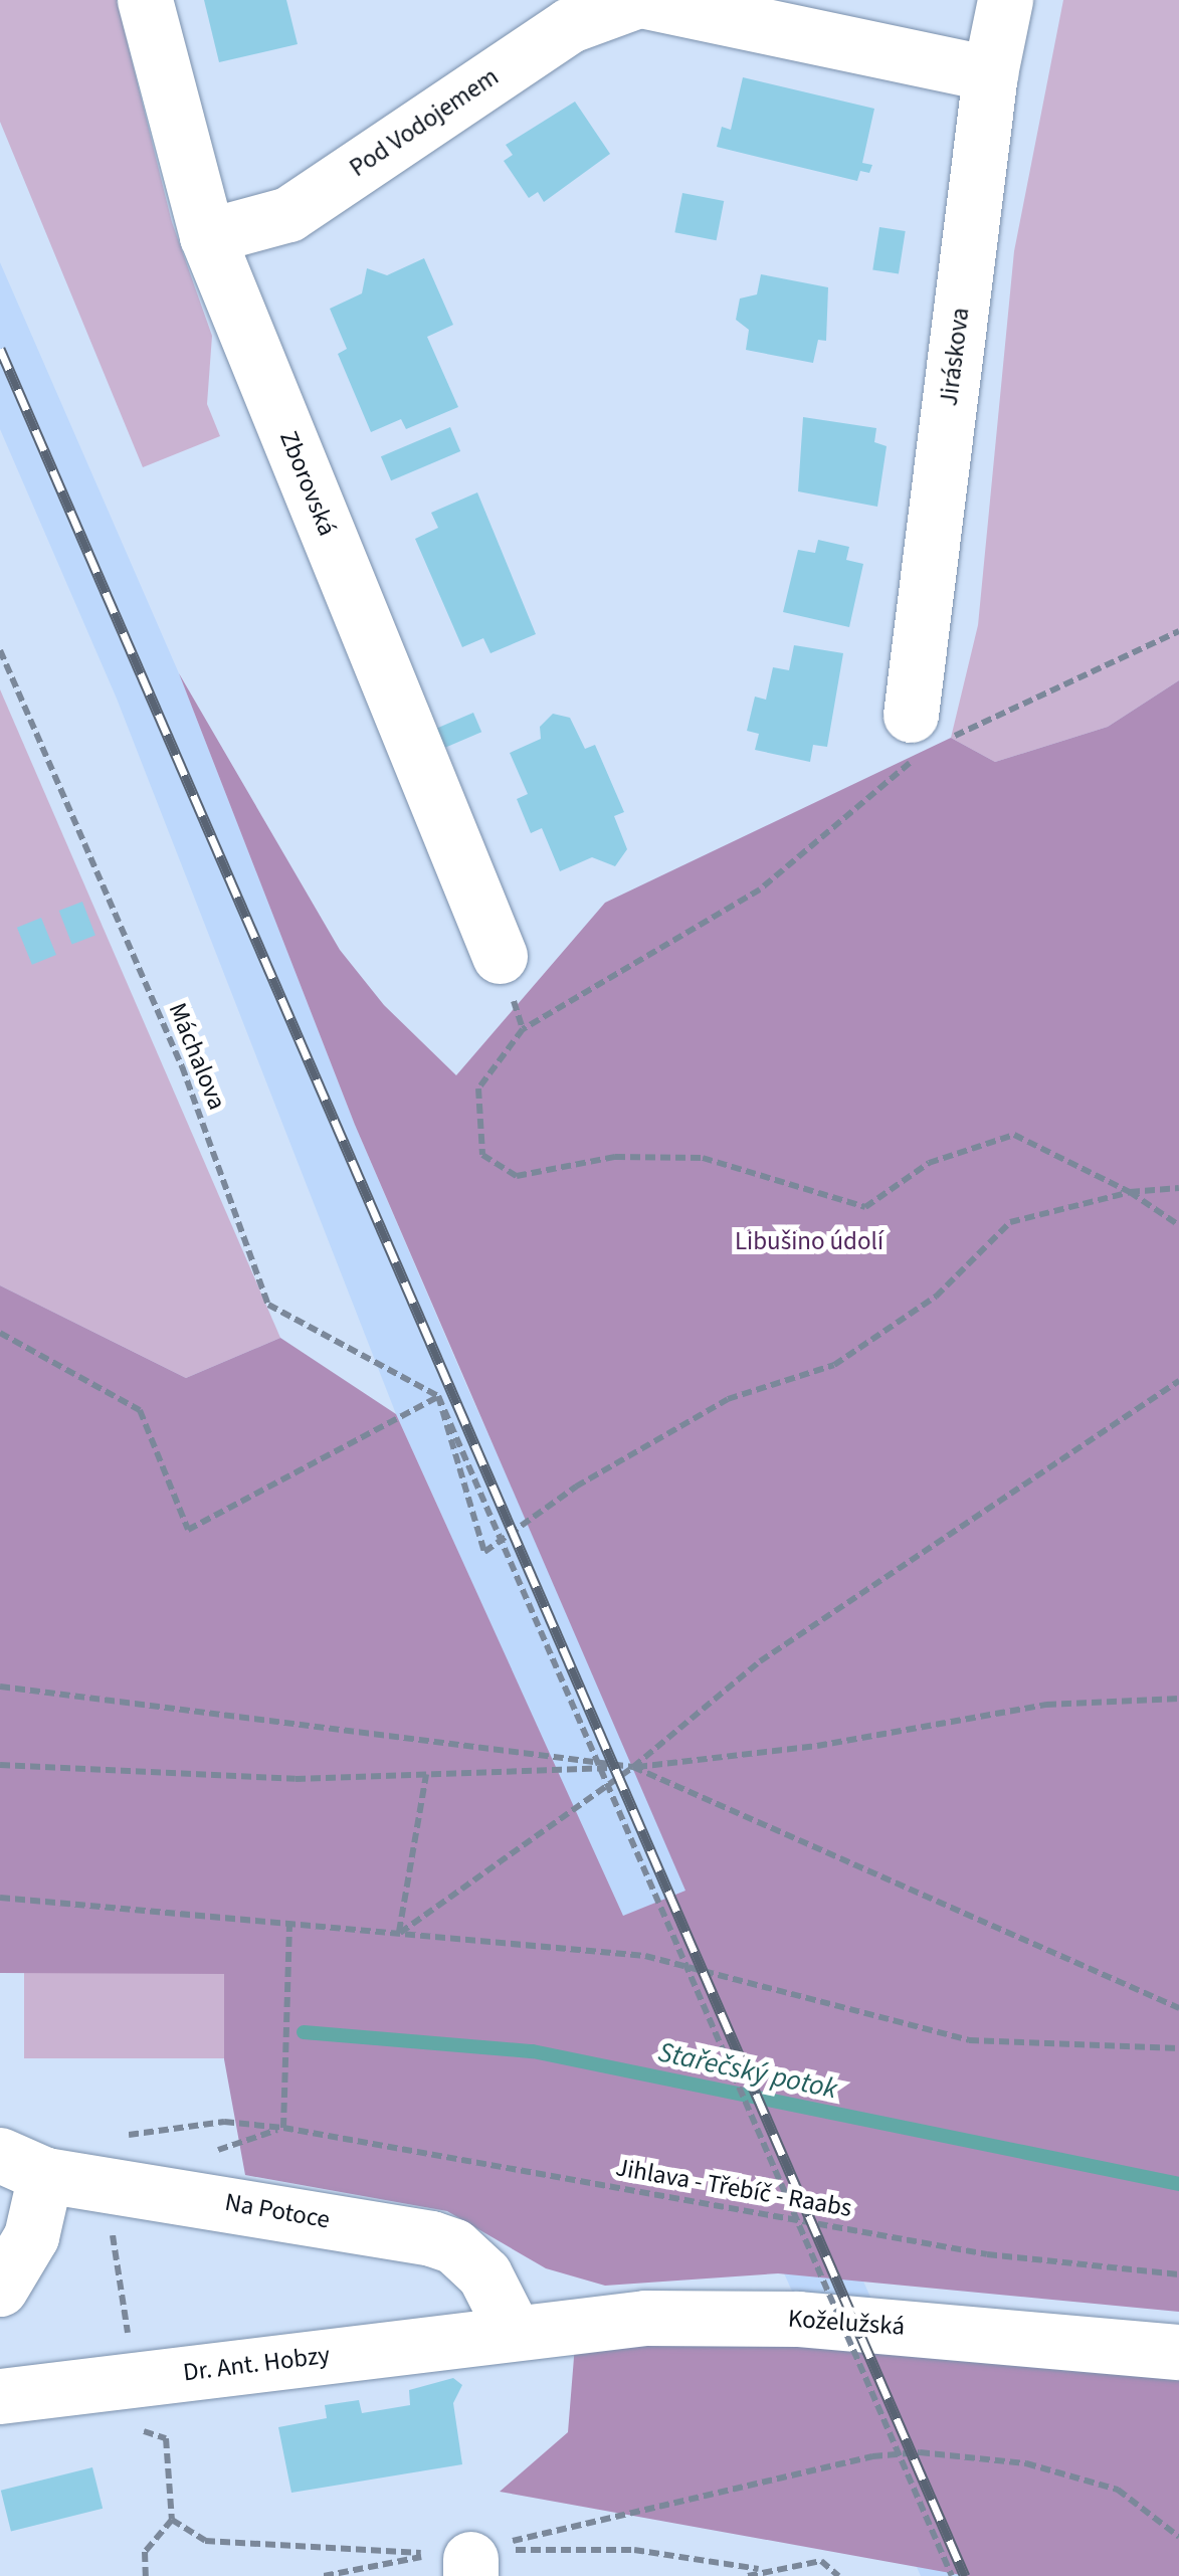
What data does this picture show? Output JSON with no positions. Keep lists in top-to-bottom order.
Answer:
{
  "streets": {
    "street": [
      "Pod Vodojemem",
      "Jiráskova",
      "Zborovská",
      "Na Potoce",
      "Koželužská",
      "Dr. Ant. Hobzy"
    ],
    "path": ["Máchalova", "Jihlava - Třebíč - Raabs"]
  },
  "crossings": [
    ["Pod Vodojemem", "Jiráskova"],
    ["Pod Vodojemem", "Zborovská"],
    ["Na Potoce", "Koželužská"],
    ["Na Potoce", "Dr. Ant. Hobzy"],
    ["Koželužská", "Dr. Ant. Hobzy"]
  ],
  "water": ["Stařečský potok"],
  "parks": ["Libušino údolí"]
}
